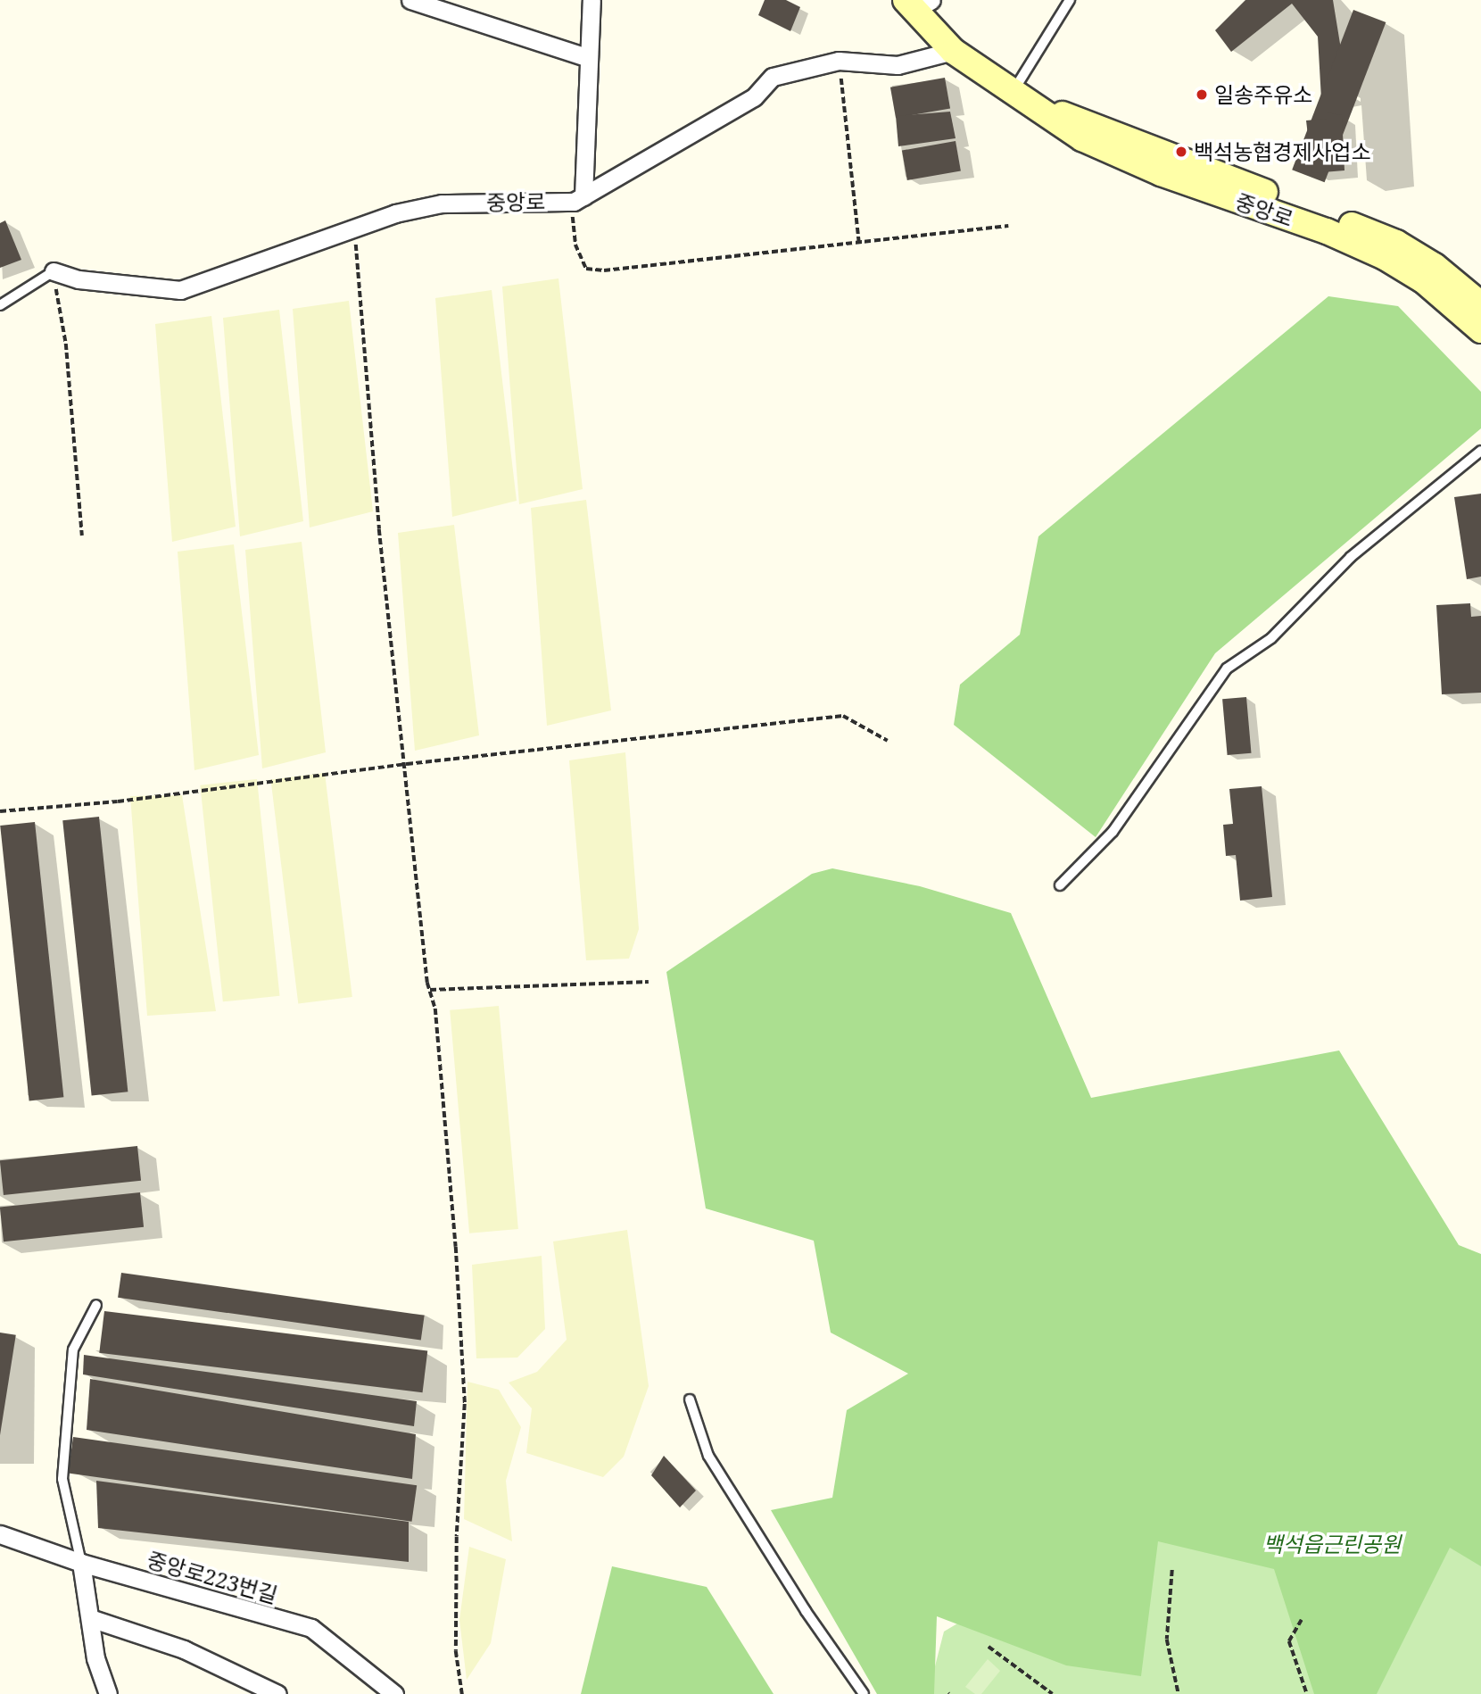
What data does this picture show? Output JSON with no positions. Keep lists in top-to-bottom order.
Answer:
{
  "streets": {
    "main road": ["중앙로"],
    "street": ["중앙로223번길"]
  },
  "parks": ["백석읍근린공원"],
  "places": ["일송주유소", "백석농협경제사업소"]
}
